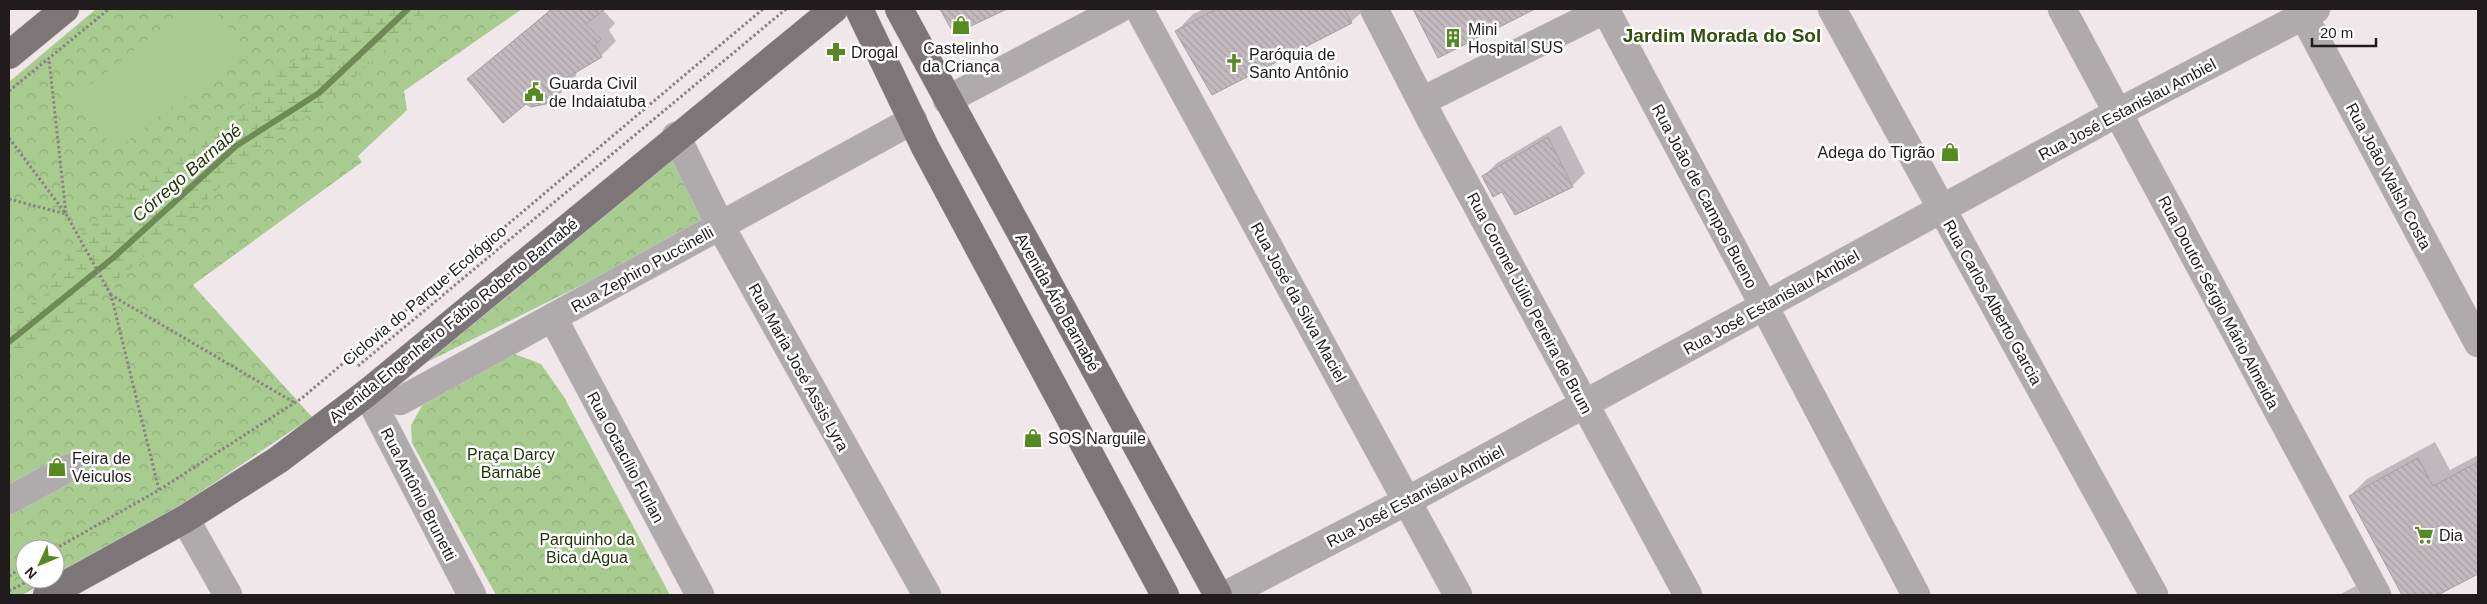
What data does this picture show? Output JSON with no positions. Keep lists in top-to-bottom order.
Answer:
{
  "streets": {
    "main road": ["Avenida Ário Barnabé", "Avenida Engenheiro Fábio Roberto Barnabé"],
    "street": [
      "Rua José Estanislau Ambiel",
      "Rua João Walsh Costa",
      "Rua João de Campos Bueno",
      "Rua Zephiro Puccinelli",
      "Rua José da Silva Maciel",
      "Rua Carlos Alberto Garcia",
      "Rua Doutor Sérgio Mário Almeida",
      "Rua Coronel Júlio Pereira de Brum",
      "Rua Maria José Assis Lyra",
      "Rua Octacílio Furlan",
      "Rua Antônio Brunetti"
    ],
    "path": ["Ciclovia do Parque Ecológico"]
  },
  "crossings": [
    ["Rua José Estanislau Ambiel", "Rua João Walsh Costa"],
    ["Rua José Estanislau Ambiel", "Rua João de Campos Bueno"],
    ["Rua José Estanislau Ambiel", "Rua José da Silva Maciel"],
    ["Rua José Estanislau Ambiel", "Rua Carlos Alberto Garcia"],
    ["Rua José Estanislau Ambiel", "Rua Doutor Sérgio Mário Almeida"],
    ["Rua José Estanislau Ambiel", "Rua Coronel Júlio Pereira de Brum"],
    ["Rua Zephiro Puccinelli", "Avenida Engenheiro Fábio Roberto Barnabé"],
    ["Rua Zephiro Puccinelli", "Rua Maria José Assis Lyra"],
    ["Rua Zephiro Puccinelli", "Rua Octacílio Furlan"],
    ["Rua Zephiro Puccinelli", "Rua Antônio Brunetti"],
    ["Avenida Engenheiro Fábio Roberto Barnabé", "Rua Maria José Assis Lyra"],
    ["Avenida Engenheiro Fábio Roberto Barnabé", "Rua Antônio Brunetti"]
  ],
  "districts": ["Jardim Morada do Sol"],
  "water": ["Córrego Barnabé"],
  "parks": ["Praça Darcy Barnabé", "Parquinho da Bica dAgua"],
  "places": {
    "shop": [
      "Castelinho da Criança",
      "Adega do Tigrão",
      "SOS Narguile",
      "Feira de Veiculos"
    ],
    "building": ["Mini Hospital SUS"],
    "pharmacy": ["Drogal"],
    "church": ["Paróquia de Santo Antônio"],
    "public building": ["Guarda Civil de Indaiatuba"],
    "supermarket": ["Dia"]
  },
  "scale_bar": "20 m",
  "north": "bottom left"
}
